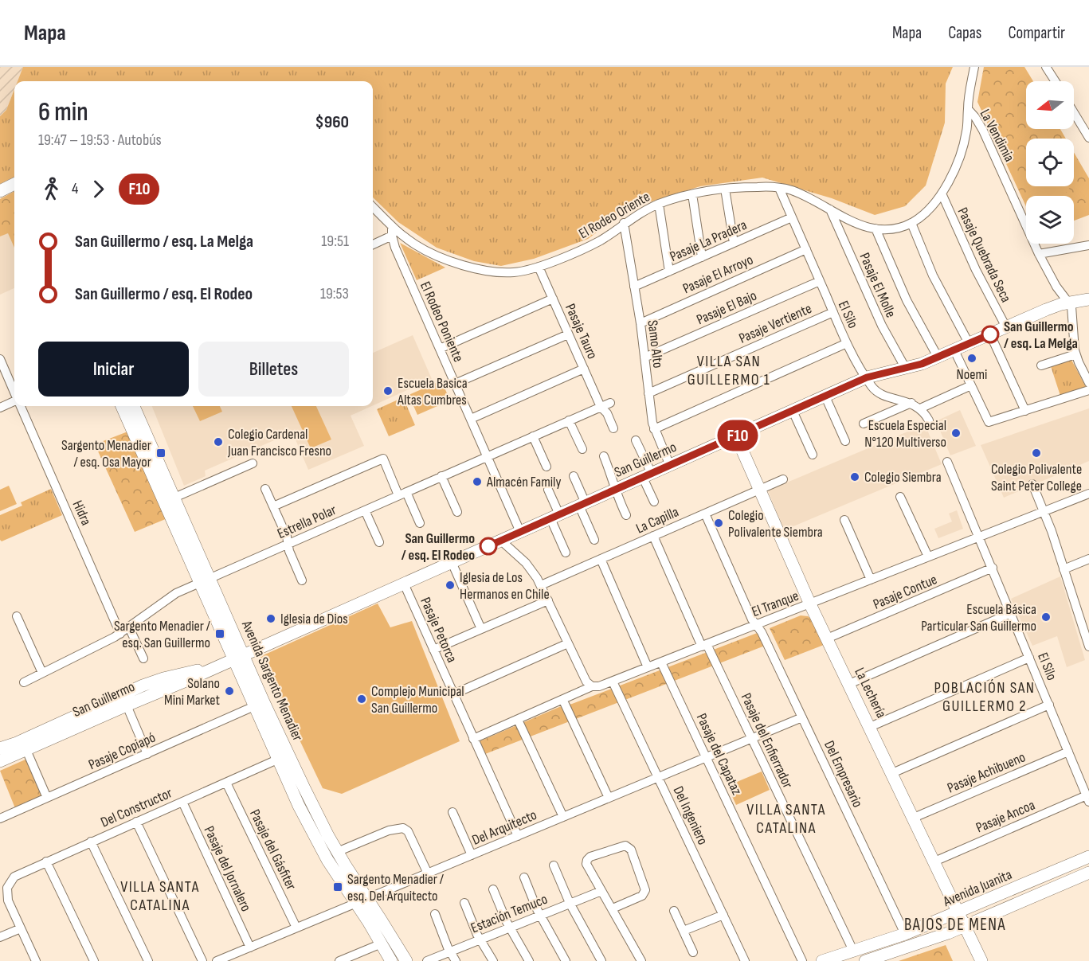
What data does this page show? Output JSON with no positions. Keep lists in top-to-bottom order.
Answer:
{
  "streets": {
    "street": [
      "La Vendimia",
      "El Rodeo Oriente",
      "Pasaje La Pradera",
      "Pasaje Quebrada Seca",
      "Pasaje El Arroyo",
      "Pasaje El Molle",
      "Pasaje El Bajo",
      "El Silo",
      "El Rodeo Poniente",
      "Pasaje Vertiente",
      "Pasaje Tauro",
      "Samo Alto",
      "San Guillermo",
      "Hidra",
      "La Capilla",
      "Estrella Polar",
      "Pasaje Contue",
      "El Tranque",
      "Pasaje Petorca",
      "Avenida Sargento Menadier",
      "La Lechería",
      "Pasaje del Enfierrador",
      "Pasaje Copiapó",
      "Pasaje del Capataz",
      "Pasaje Achibueno",
      "Del Empresario",
      "Del Constructor",
      "Del Ingeniero",
      "Pasaje Ancoa",
      "Del Arquitecto",
      "Pasaje del Gásfiter",
      "Pasaje del Jornalero",
      "Avenida Juanita",
      "Estación Temuco"
    ]
  },
  "crossings": [
    ["La Vendimia", "El Rodeo Oriente"],
    ["La Vendimia", "San Guillermo"],
    ["El Rodeo Oriente", "Pasaje Quebrada Seca"],
    ["El Rodeo Oriente", "Pasaje El Molle"],
    ["El Rodeo Oriente", "El Silo"],
    ["El Rodeo Oriente", "El Rodeo Poniente"],
    ["El Rodeo Oriente", "Pasaje Tauro"],
    ["El Rodeo Oriente", "Samo Alto"],
    ["Pasaje La Pradera", "El Silo"],
    ["Pasaje La Pradera", "Samo Alto"],
    ["Pasaje Quebrada Seca", "San Guillermo"],
    ["Pasaje El Arroyo", "El Silo"],
    ["Pasaje El Arroyo", "Samo Alto"],
    ["Pasaje El Molle", "San Guillermo"],
    ["Pasaje El Bajo", "El Silo"],
    ["Pasaje El Bajo", "Samo Alto"],
    ["El Silo", "Pasaje Vertiente"],
    ["El Silo", "San Guillermo"],
    ["El Silo", "Pasaje Contue"],
    ["El Silo", "El Tranque"],
    ["El Silo", "Pasaje Achibueno"],
    ["El Silo", "Pasaje Ancoa"],
    ["El Rodeo Poniente", "San Guillermo"],
    ["El Rodeo Poniente", "Estrella Polar"],
    ["Pasaje Vertiente", "Samo Alto"],
    ["Pasaje Tauro", "Estrella Polar"],
    ["Samo Alto", "San Guillermo"],
    ["San Guillermo", "Pasaje Petorca"],
    ["San Guillermo", "Avenida Sargento Menadier"],
    ["San Guillermo", "La Lechería"],
    ["Hidra", "Estrella Polar"],
    ["La Capilla", "La Lechería"],
    ["La Capilla", "Pasaje del Enfierrador"],
    ["La Capilla", "Del Empresario"],
    ["Estrella Polar", "Avenida Sargento Menadier"],
    ["Pasaje Contue", "La Lechería"],
    ["El Tranque", "Pasaje Petorca"],
    ["El Tranque", "La Lechería"],
    ["El Tranque", "Pasaje del Enfierrador"],
    ["El Tranque", "Pasaje del Capataz"],
    ["El Tranque", "Del Empresario"],
    ["El Tranque", "Del Ingeniero"],
    ["Pasaje Petorca", "Del Arquitecto"],
    ["Avenida Sargento Menadier", "Pasaje Copiapó"],
    ["Avenida Sargento Menadier", "Del Constructor"],
    ["Avenida Sargento Menadier", "Del Arquitecto"],
    ["La Lechería", "Pasaje Achibueno"],
    ["La Lechería", "Pasaje Ancoa"],
    ["La Lechería", "Avenida Juanita"],
    ["Pasaje del Enfierrador", "Del Arquitecto"],
    ["Pasaje del Enfierrador", "Avenida Juanita"],
    ["Pasaje del Capataz", "Del Arquitecto"],
    ["Del Empresario", "Del Arquitecto"],
    ["Del Empresario", "Avenida Juanita"],
    ["Del Constructor", "Pasaje del Gásfiter"],
    ["Del Constructor", "Pasaje del Jornalero"],
    ["Del Ingeniero", "Del Arquitecto"],
    ["Del Arquitecto", "Pasaje del Gásfiter"],
    ["Del Arquitecto", "Pasaje del Jornalero"]
  ],
  "districts": [
    "VILLA SAN GUILLERMO 1",
    "POBLACIÓN SAN GUILLERMO 2",
    "VILLA SANTA CATALINA",
    "VILLA SANTA CATALINA",
    "BAJOS DE MENA"
  ],
  "places": {
    "other": [
      "San Guillermo / esq. La Melga",
      "Noemi",
      "Escuela Basica Altas Cumbres",
      "Escuela Especial N°120 Multiverso",
      "Colegio Cardenal Juan Francisco Fresno",
      "Colegio Polivalente Saint Peter College",
      "Colegio Siembra",
      "Almacén Family",
      "Colegio Polivalente Siembra",
      "San Guillermo / esq. El Rodeo",
      "Iglesia de Los Hermanos en Chile",
      "Escuela Básica Particular San Guillermo",
      "Iglesia de Dios",
      "Solano Mini Market",
      "Complejo Municipal San Guillermo"
    ],
    "transit": ["Sargento Menadier / esq. Osa Mayor", "Sargento Menadier / esq. San Guillermo", "Sargento Menadier / esq. Del Arquitecto"]
  },
  "lines": ["bus line F10"],
  "north": "left",
  "page": {
    "header": "Mapa",
    "nav": ["Mapa", "Capas", "Compartir"],
    "on_map": "F10",
    "heading": ["6 min", "19:47 – 19:53 · Autobús", "$960"],
    "legs": ["4", "F10"],
    "list": [
      {
        "name": "San Guillermo / esq. La Melga",
        "value": "19:51"
      },
      {
        "name": "San Guillermo / esq. El Rodeo",
        "value": "19:53"
      }
    ],
    "buttons": ["Iniciar", "Billetes"]
  }
}
